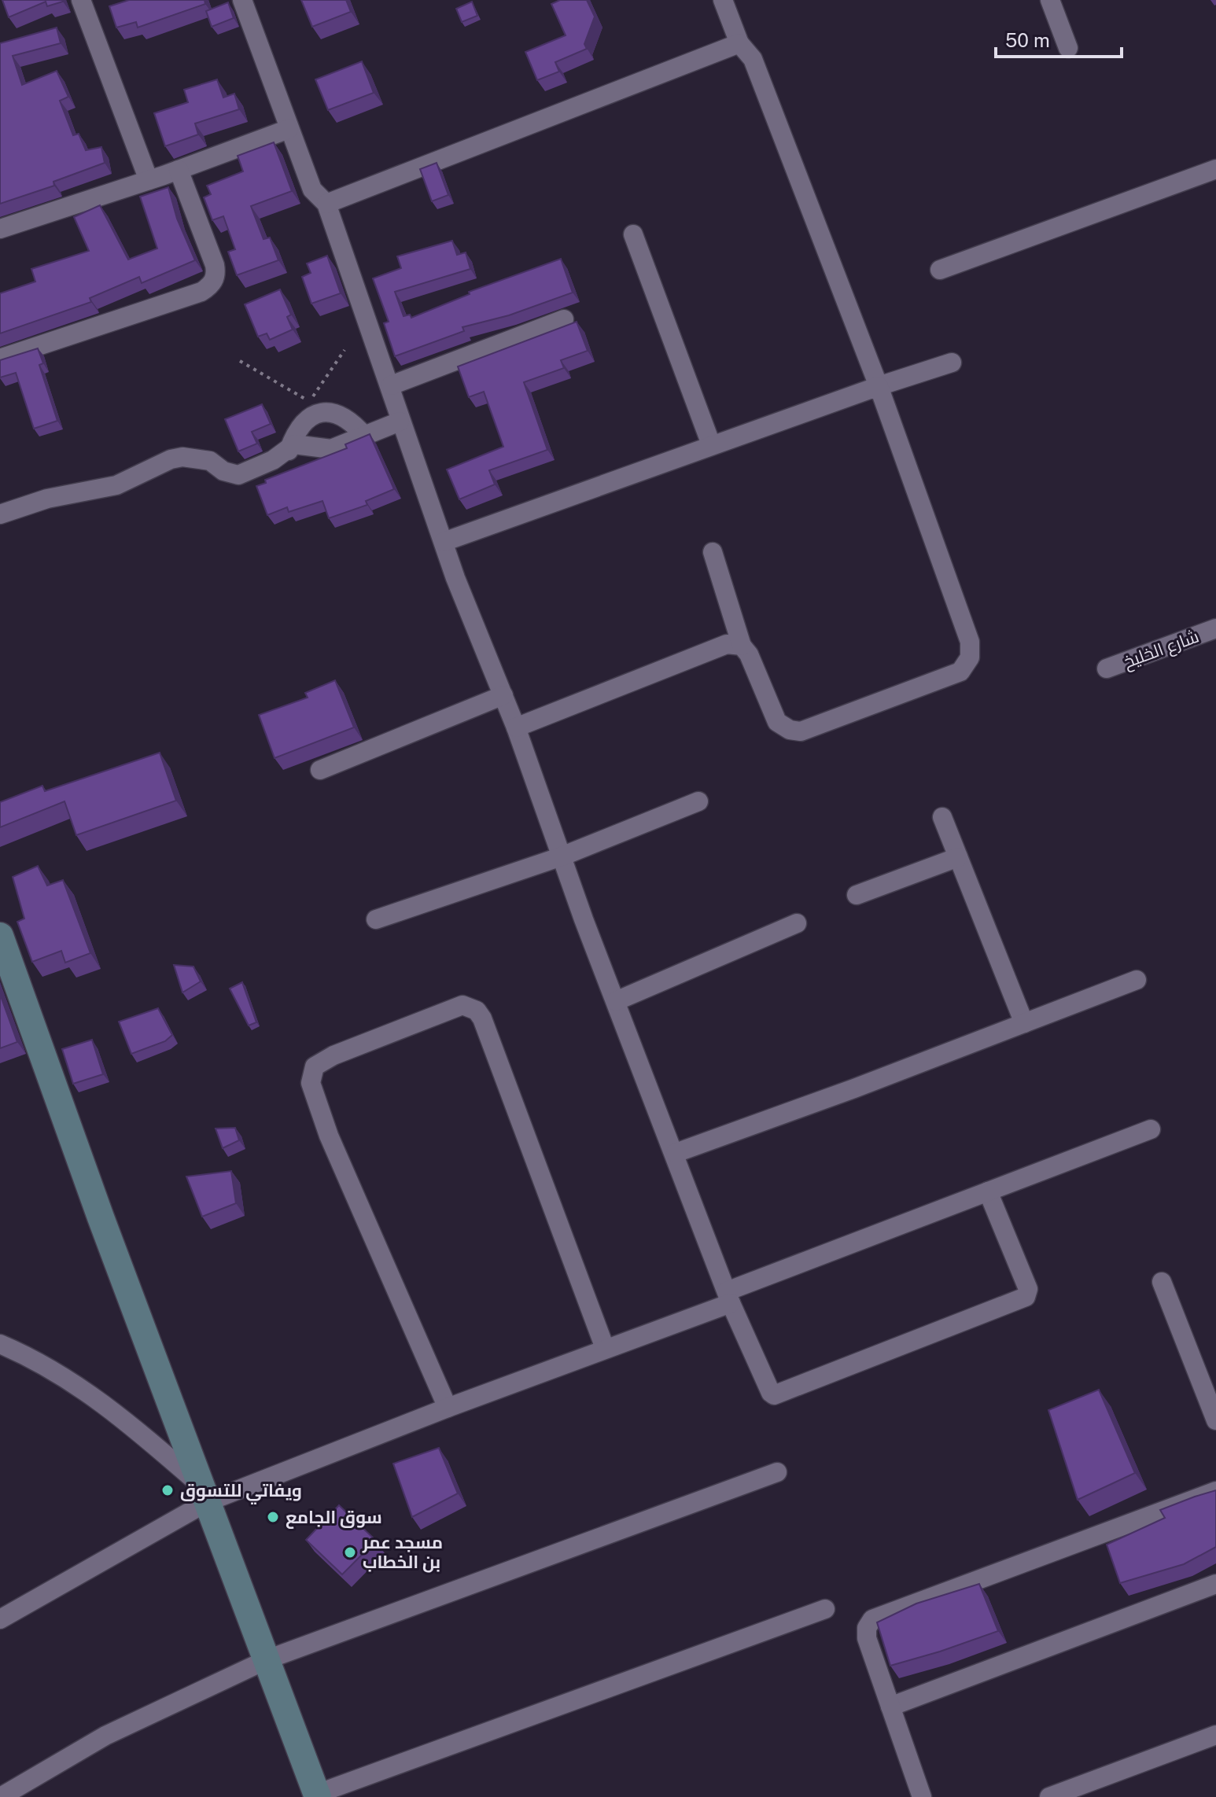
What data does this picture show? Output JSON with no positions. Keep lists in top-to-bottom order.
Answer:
{
  "streets": {
    "street": ["شارع الخليخ"]
  },
  "places": ["ويفاتي للتسوق", "سوق الجامع", "مسجد عمر بن الخطاب"],
  "scale_bar": "50 m"
}
